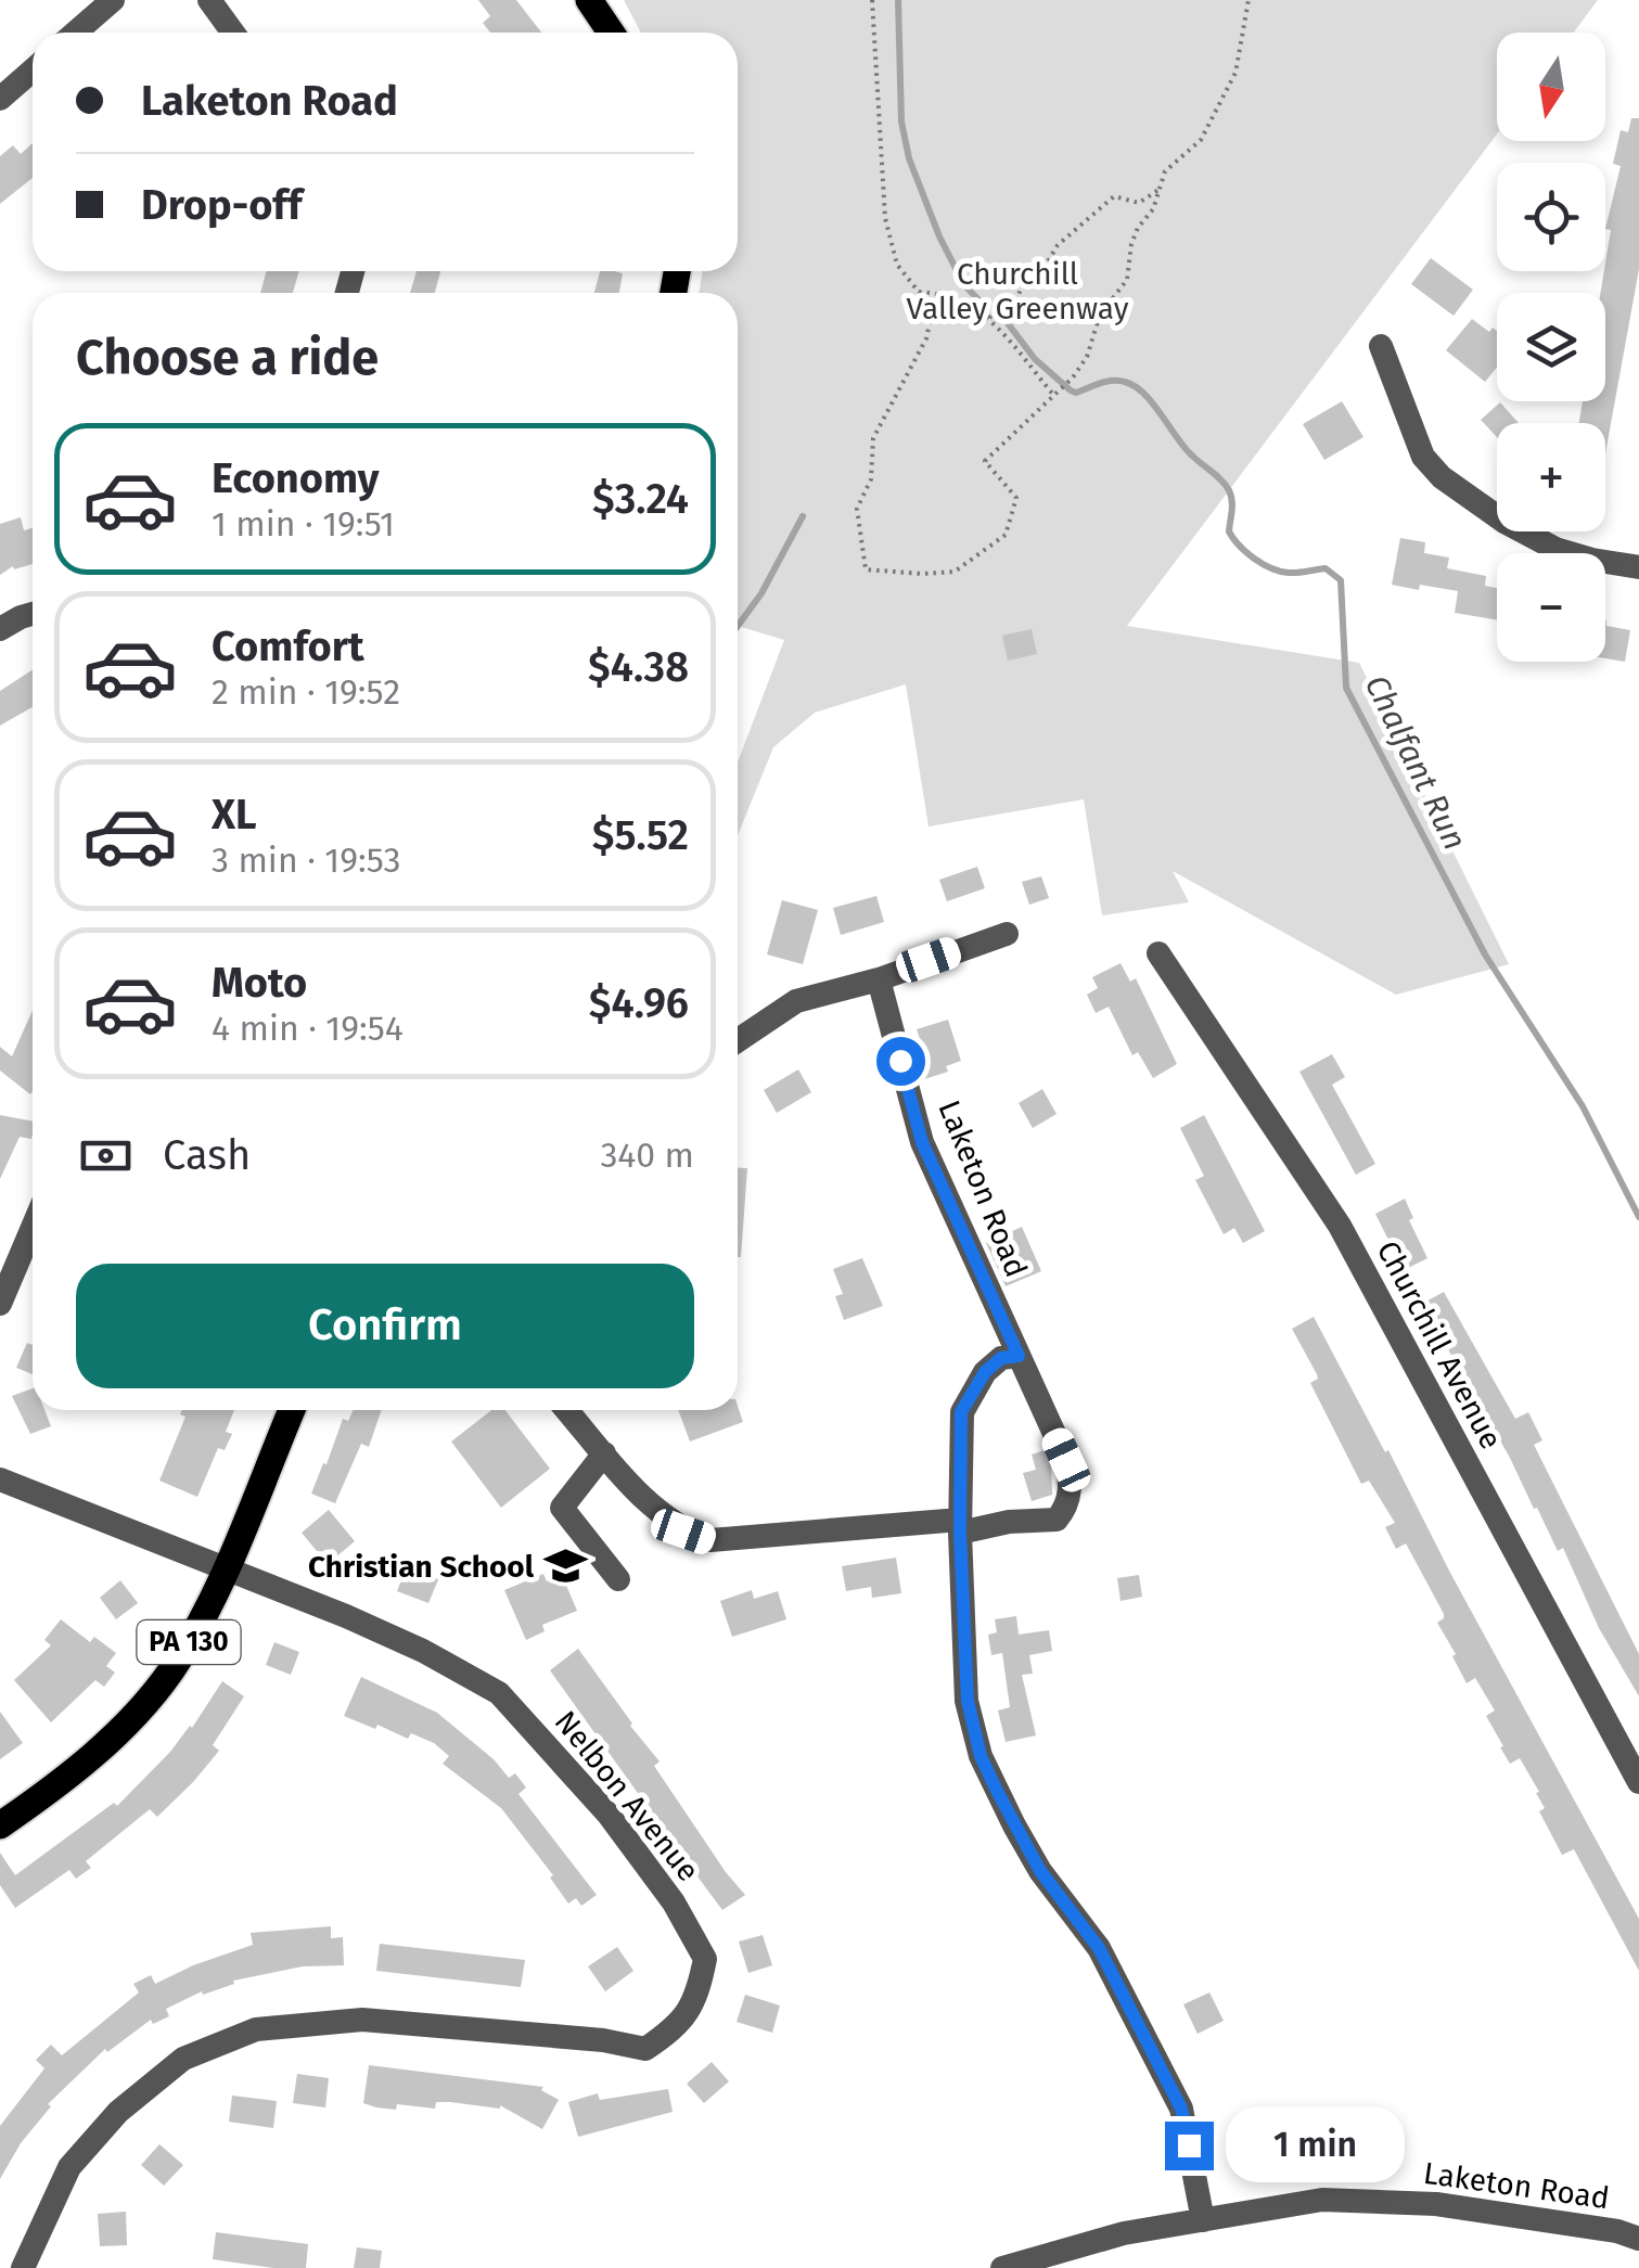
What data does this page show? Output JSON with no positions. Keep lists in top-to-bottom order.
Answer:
{
  "streets": {
    "main road": ["PA 130"],
    "street": ["Laketon Road", "Churchill Avenue", "Nelbon Avenue"]
  },
  "crossings": [
    ["PA 130", "Nelbon Avenue"]
  ],
  "water": ["Chalfant Run"],
  "parks": ["Churchill Valley Greenway"],
  "places": {
    "school or university": ["Christian School"]
  },
  "north": "bottom",
  "page": {
    "map_buttons": ["+", "−"],
    "banner": ["Laketon Road", "Drop-off"],
    "heading": "Choose a ride",
    "list": [
      {
        "name": "Economy",
        "note": "1 min · 19:51",
        "value": "$3.24"
      },
      {
        "name": "Comfort",
        "note": "2 min · 19:52",
        "value": "$4.38"
      },
      {
        "name": "XL",
        "note": "3 min · 19:53",
        "value": "$5.52"
      },
      {
        "name": "Moto",
        "note": "4 min · 19:54",
        "value": "$4.96"
      }
    ],
    "pay": ["Cash", "340 m"],
    "buttons": "Confirm",
    "bubble": "1 min"
  }
}
